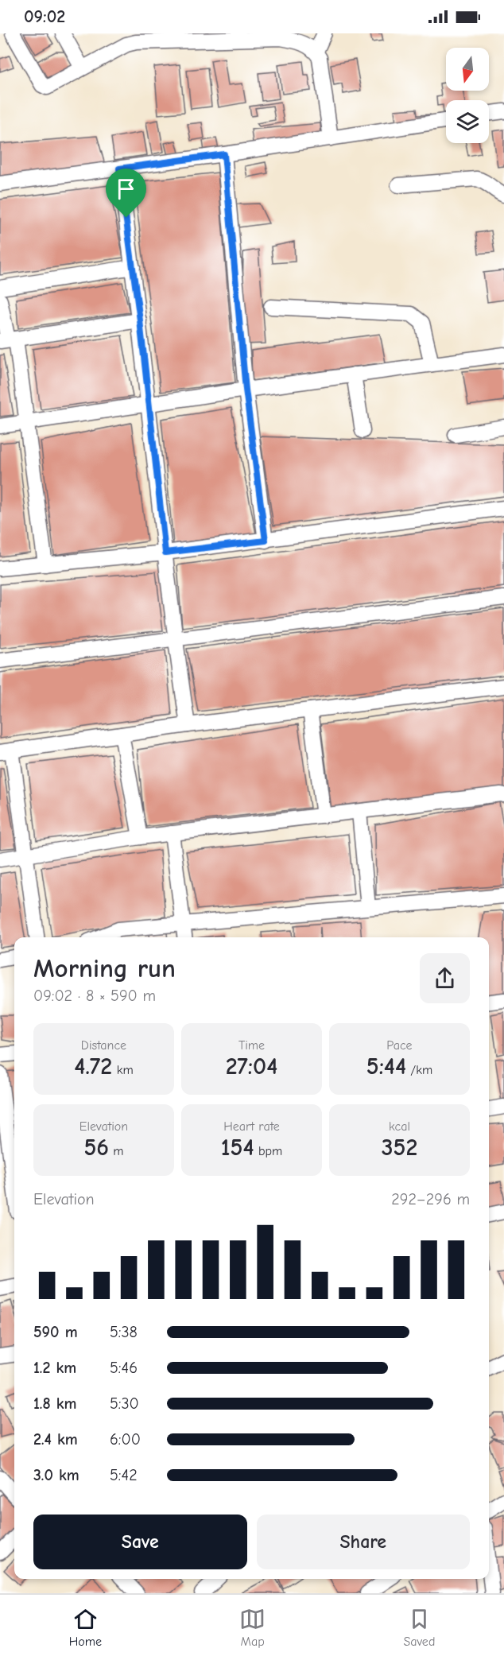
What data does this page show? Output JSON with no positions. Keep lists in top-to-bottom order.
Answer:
{
  "north": "bottom",
  "page": {
    "status": "09:02",
    "heading": ["Morning run", "09:02 · 8 × 590 m"],
    "stats": [
      ["Distance", "4.72 km"],
      ["Time", "27:04"],
      ["Pace", "5:44 /km"],
      ["Elevation", "56 m"],
      ["Heart rate", "154 bpm"],
      ["kcal", "352"]
    ],
    "chart": ["Elevation", "292–296 m"],
    "list": [
      {
        "name": "590 m",
        "note": "5:38"
      },
      {
        "name": "1.2 km",
        "note": "5:46"
      },
      {
        "name": "1.8 km",
        "note": "5:30"
      },
      {
        "name": "2.4 km",
        "note": "6:00"
      },
      {
        "name": "3.0 km",
        "note": "5:42"
      }
    ],
    "buttons": ["Save", "Share"],
    "tabs": ["Home", "Map", "Saved"]
  }
}
